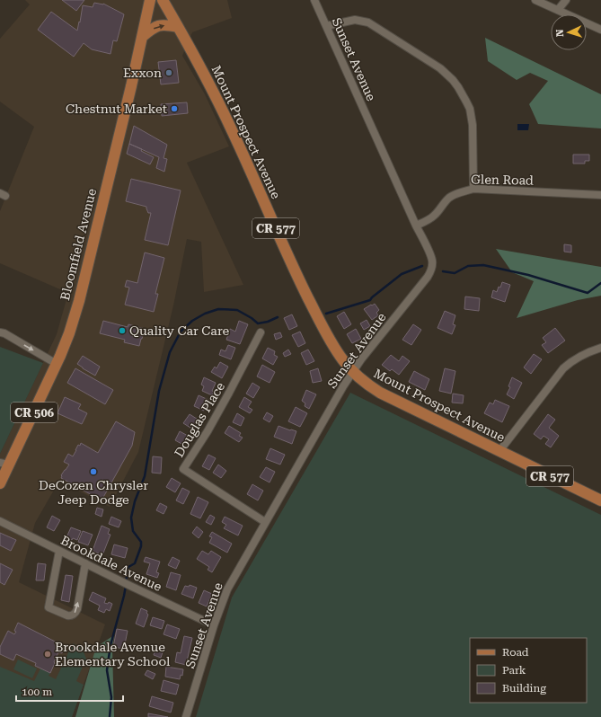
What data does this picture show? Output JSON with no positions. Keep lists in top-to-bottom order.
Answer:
{
  "streets": {
    "main road": [
      "Mount Prospect Avenue",
      "CR 577",
      "Bloomfield Avenue",
      "CR 506"
    ],
    "street": [
      "Sunset Avenue",
      "Glen Road",
      "Douglas Place",
      "Brookdale Avenue"
    ]
  },
  "crossings": [
    ["Sunset Avenue", "Mount Prospect Avenue"],
    ["Sunset Avenue", "Glen Road"],
    ["Sunset Avenue", "Douglas Place"],
    ["Sunset Avenue", "Brookdale Avenue"]
  ],
  "places": [
    "Exxon",
    "Chestnut Market",
    "Quality Car Care",
    "DeCozen Chrysler Jeep Dodge",
    "Brookdale Avenue Elementary School"
  ],
  "legend": ["Road", "Park", "Building"],
  "scale_bar": "100 m",
  "north": "left"
}
